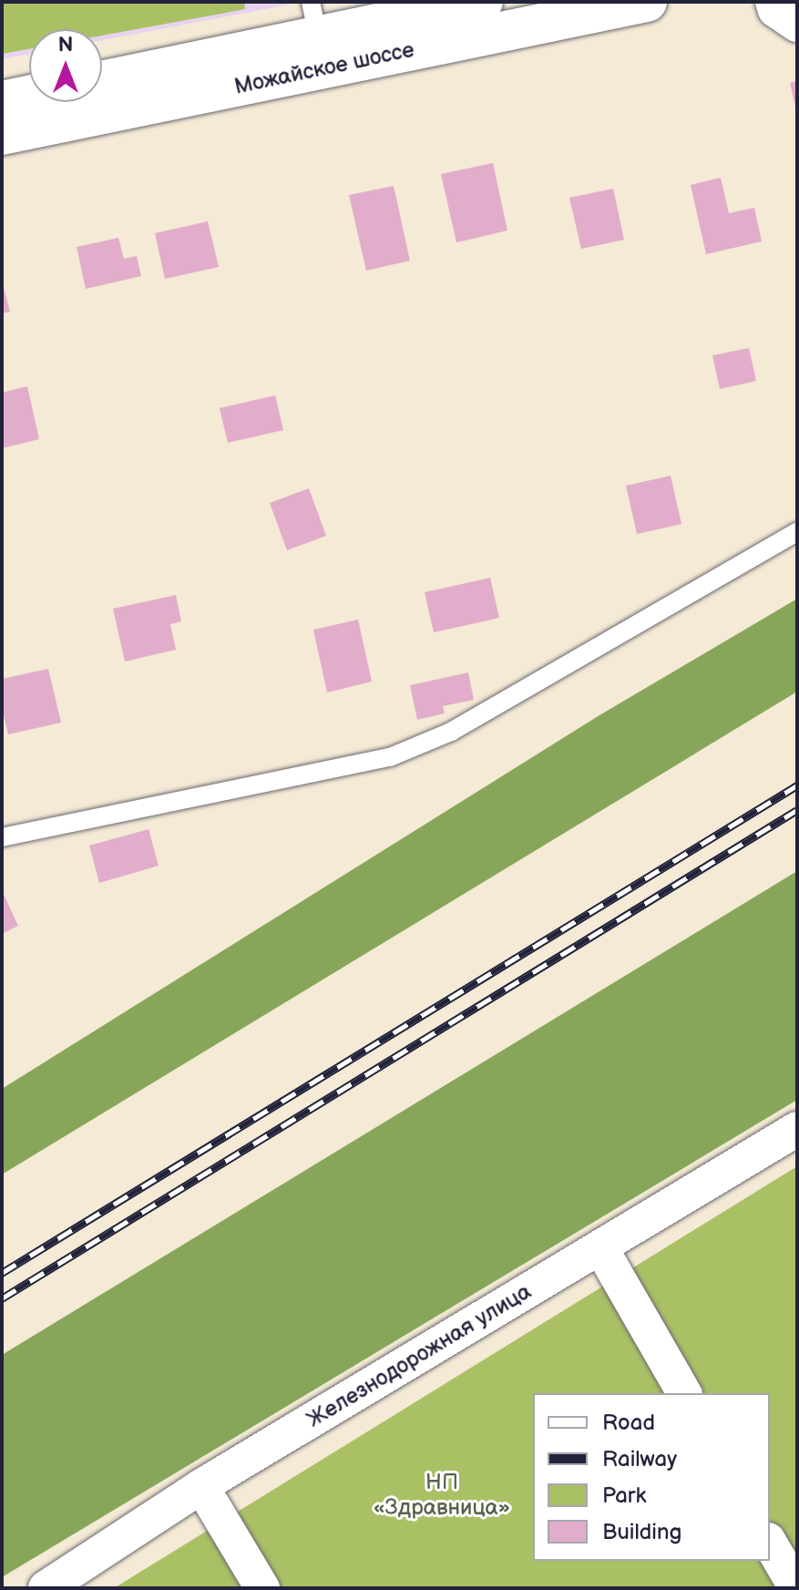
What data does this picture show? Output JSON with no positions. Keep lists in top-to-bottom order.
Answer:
{
  "streets": {
    "main road": ["Можайское шоссе"],
    "street": ["Железнодорожная улица"]
  },
  "parks": ["НП «Здравница»"],
  "legend": [
    "Road",
    "Railway",
    "Park",
    "Building"
  ],
  "north": "top"
}
